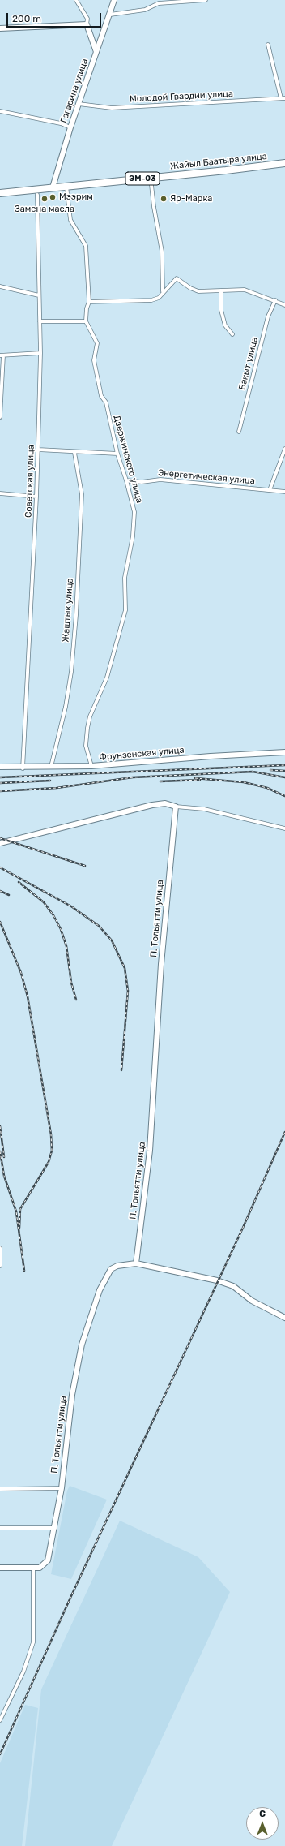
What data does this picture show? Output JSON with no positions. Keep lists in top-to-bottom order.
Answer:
{
  "streets": {
    "highway": ["Жайыл Баатыра улица", "ЭМ-03"],
    "street": [
      "Гагарина улица",
      "Молодой Гвардии улица",
      "Бакыт улица",
      "Дзержинского улица",
      "Энергетическая улица",
      "Советская улица",
      "Жаштык улица",
      "Фрунзенская улица",
      "П. Тольятти улица"
    ]
  },
  "crossings": [
    ["Гагарина улица", "Молодой Гвардии улица"],
    ["Гагарина улица", "Жайыл Баатыра улица"],
    ["Жайыл Баатыра улица", "Советская улица"],
    ["Дзержинского улица", "Энергетическая улица"],
    ["Дзержинского улица", "Фрунзенская улица"],
    ["Советская улица", "Фрунзенская улица"],
    ["Жаштык улица", "Фрунзенская улица"]
  ],
  "places": ["Мээрим", "Замена масла", "Яр-Марка"],
  "scale_bar": "200 m",
  "north": "top"
}
